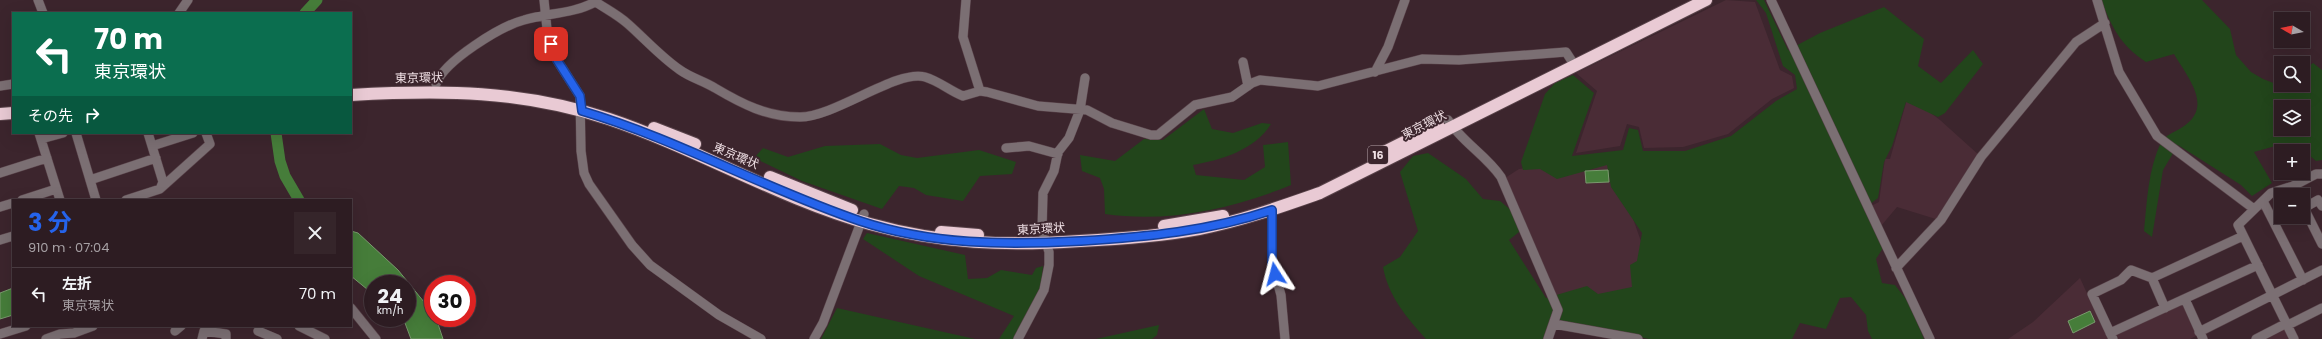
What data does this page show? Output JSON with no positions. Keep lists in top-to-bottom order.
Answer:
{
  "streets": {
    "highway": ["東京環状", "16"]
  },
  "north": "left",
  "page": {
    "map_buttons": ["+", "−"],
    "turn": ["70 m", "東京環状"],
    "then": "その先",
    "heading": ["3 分", "910 m · 07:04"],
    "list": [
      {
        "name": "左折",
        "note": "東京環状",
        "value": "70 m"
      }
    ],
    "speed": "24 km/h",
    "limit": "30"
  }
}
